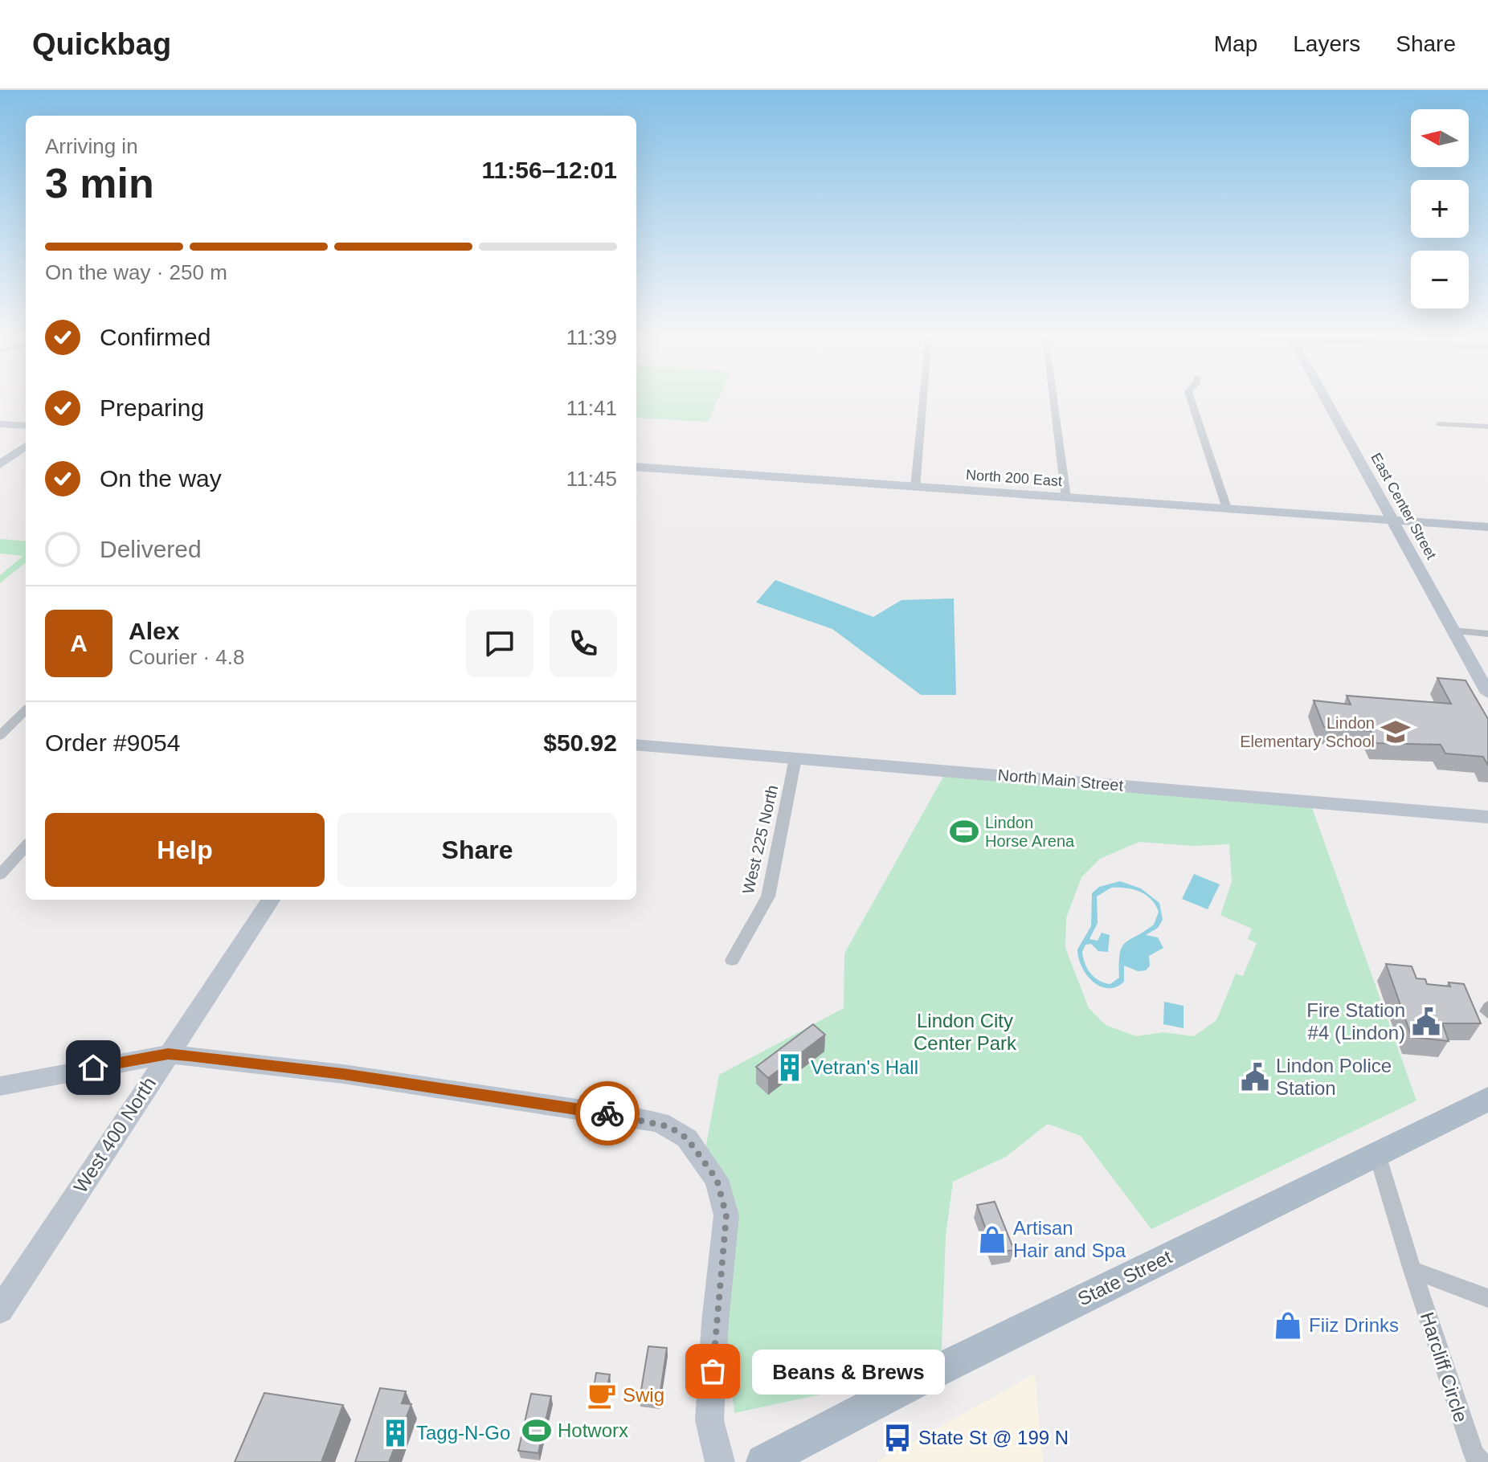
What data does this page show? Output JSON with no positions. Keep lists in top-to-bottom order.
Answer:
{
  "streets": {
    "main road": ["State Street"],
    "street": [
      "North 200 East",
      "East Center Street",
      "North Main Street",
      "West 225 North",
      "West 400 North",
      "Harcliff Circle"
    ]
  },
  "crossings": [
    ["North 200 East", "East Center Street"],
    ["North Main Street", "West 225 North"],
    ["State Street", "Harcliff Circle"]
  ],
  "parks": ["Lindon City Center Park"],
  "places": {
    "school or university": ["Lindon Elementary School"],
    "sports": ["Lindon Horse Arena", "Hotworx"],
    "public building": ["Fire Station #4 (Lindon)", "Lindon Police Station"],
    "building": ["Vetran's Hall", "Tagg-N-Go"],
    "shop": ["Artisan Hair and Spa", "Fiiz Drinks"],
    "other": ["Beans & Brews"],
    "cafe": ["Swig"],
    "bus stop": ["State St @ 199 N"]
  },
  "north": "left",
  "page": {
    "header": "Quickbag",
    "nav": ["Map", "Layers", "Share"],
    "map_buttons": ["+", "−"],
    "heading": ["3 min", "Arriving in", "11:56–12:01"],
    "panel": [
      "Alex",
      "Courier · 4.8",
      "Order #9054",
      "$50.92"
    ],
    "bar": "On the way · 250 m",
    "list": [
      ["Confirmed", "11:39"],
      ["Preparing", "11:41"],
      ["On the way", "11:45"],
      "Delivered"
    ],
    "round": "A",
    "buttons": ["Help", "Share"],
    "bubble": "Beans & Brews"
  }
}
